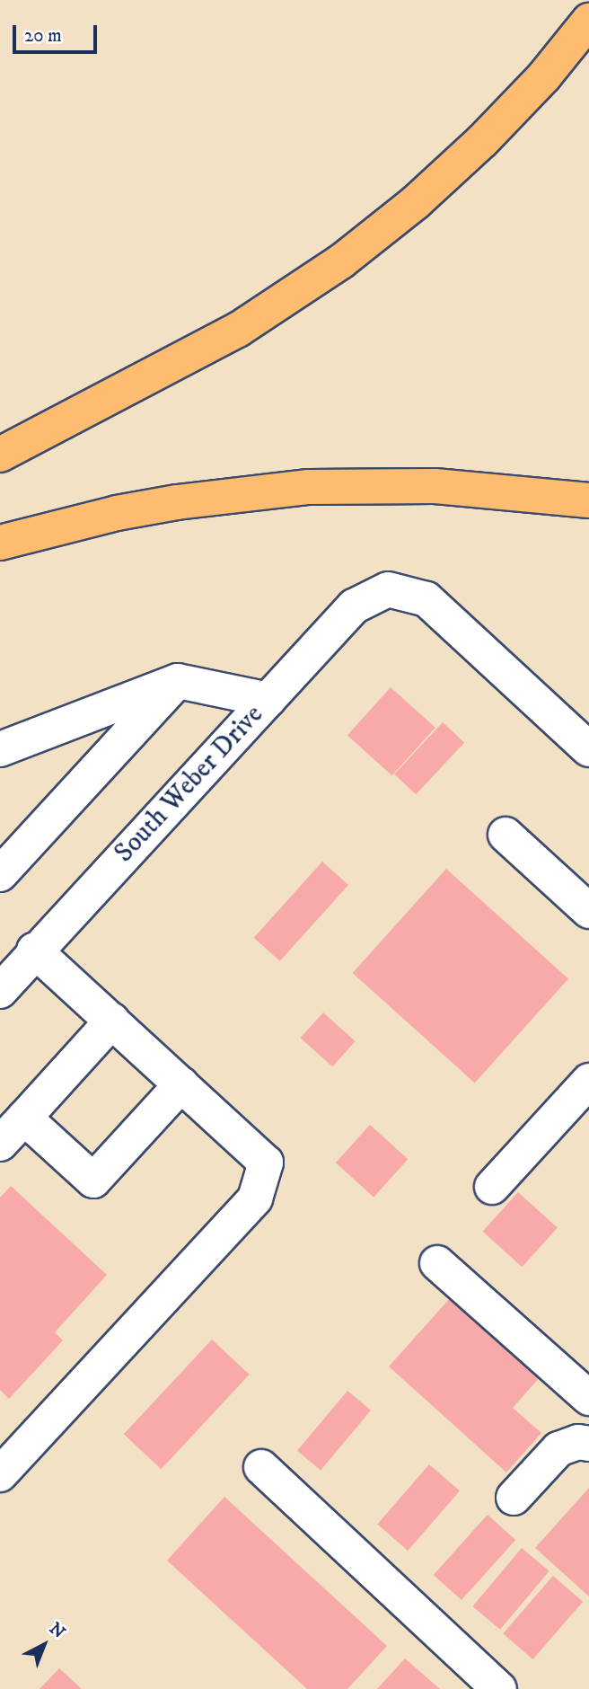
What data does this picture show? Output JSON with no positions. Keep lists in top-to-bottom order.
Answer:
{
  "streets": {
    "street": ["South Weber Drive"]
  },
  "scale_bar": "20 m",
  "north": "top right"
}
